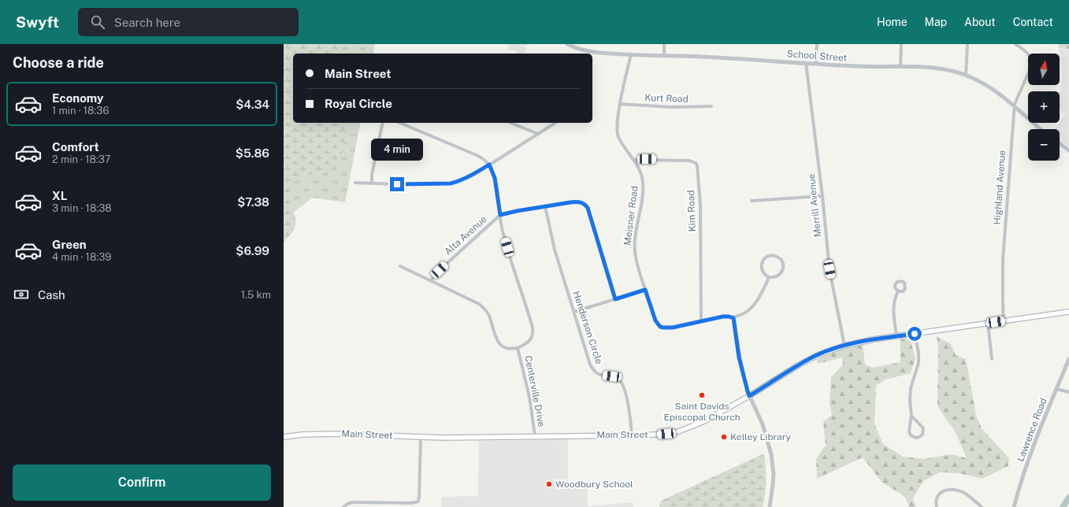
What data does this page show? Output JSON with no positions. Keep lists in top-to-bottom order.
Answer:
{
  "streets": {
    "main road": ["Main Street"],
    "street": [
      "School Street",
      "Kurt Road",
      "Highland Avenue",
      "Merrill Avenue",
      "Kim Road",
      "Meisner Road",
      "Alta Avenue",
      "Henderson Circle",
      "Centerville Drive",
      "Lawrence Road"
    ]
  },
  "crossings": [
    ["School Street", "Highland Avenue"],
    ["School Street", "Merrill Avenue"],
    ["School Street", "Meisner Road"],
    ["Kurt Road", "Meisner Road"],
    ["Highland Avenue", "Main Street"],
    ["Merrill Avenue", "Main Street"],
    ["Kim Road", "Meisner Road"],
    ["Alta Avenue", "Henderson Circle"],
    ["Alta Avenue", "Centerville Drive"],
    ["Henderson Circle", "Main Street"],
    ["Centerville Drive", "Main Street"]
  ],
  "places": ["Saint Davids Episcopal Church", "Kelley Library", "Woodbury School"],
  "north": "top",
  "page": {
    "header": "Swyft",
    "search": "Search here",
    "nav": [
      "Home",
      "Map",
      "About",
      "Contact"
    ],
    "heading": "Choose a ride",
    "map_buttons": ["+", "−"],
    "banner": ["Main Street", "Royal Circle"],
    "list": [
      {
        "name": "Economy",
        "note": "1 min · 18:36",
        "value": "$4.34"
      },
      {
        "name": "Comfort",
        "note": "2 min · 18:37",
        "value": "$5.86"
      },
      {
        "name": "XL",
        "note": "3 min · 18:38",
        "value": "$7.38"
      },
      {
        "name": "Green",
        "note": "4 min · 18:39",
        "value": "$6.99"
      }
    ],
    "bubble": "4 min",
    "pay": ["Cash", "1.5 km"],
    "buttons": "Confirm"
  }
}
